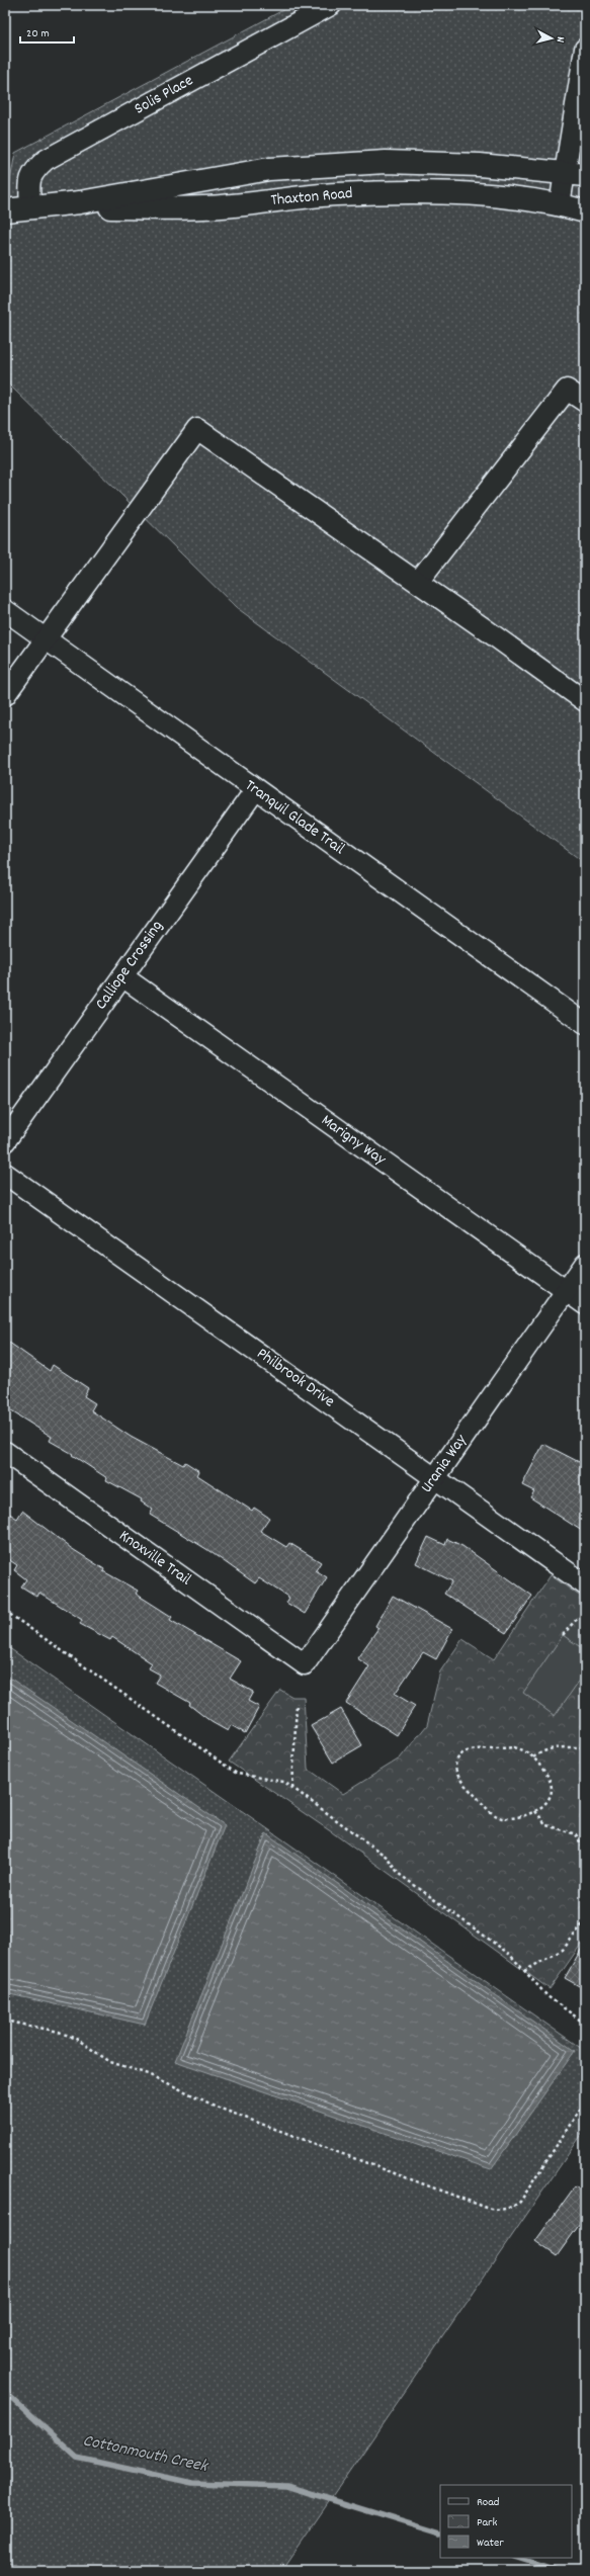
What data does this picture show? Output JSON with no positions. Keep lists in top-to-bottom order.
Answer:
{
  "streets": {
    "main road": ["Thaxton Road"],
    "street": [
      "Solis Place",
      "Tranquil Glade Trail",
      "Calliope Crossing",
      "Marigny Way",
      "Philbrook Drive",
      "Urania Way",
      "Knoxville Trail"
    ]
  },
  "crossings": [
    ["Solis Place", "Thaxton Road"],
    ["Tranquil Glade Trail", "Calliope Crossing"],
    ["Calliope Crossing", "Marigny Way"],
    ["Marigny Way", "Urania Way"],
    ["Philbrook Drive", "Urania Way"],
    ["Urania Way", "Knoxville Trail"]
  ],
  "water": ["Cottonmouth Creek"],
  "legend": ["Road", "Park", "Water"],
  "scale_bar": "20 m",
  "north": "right"
}
